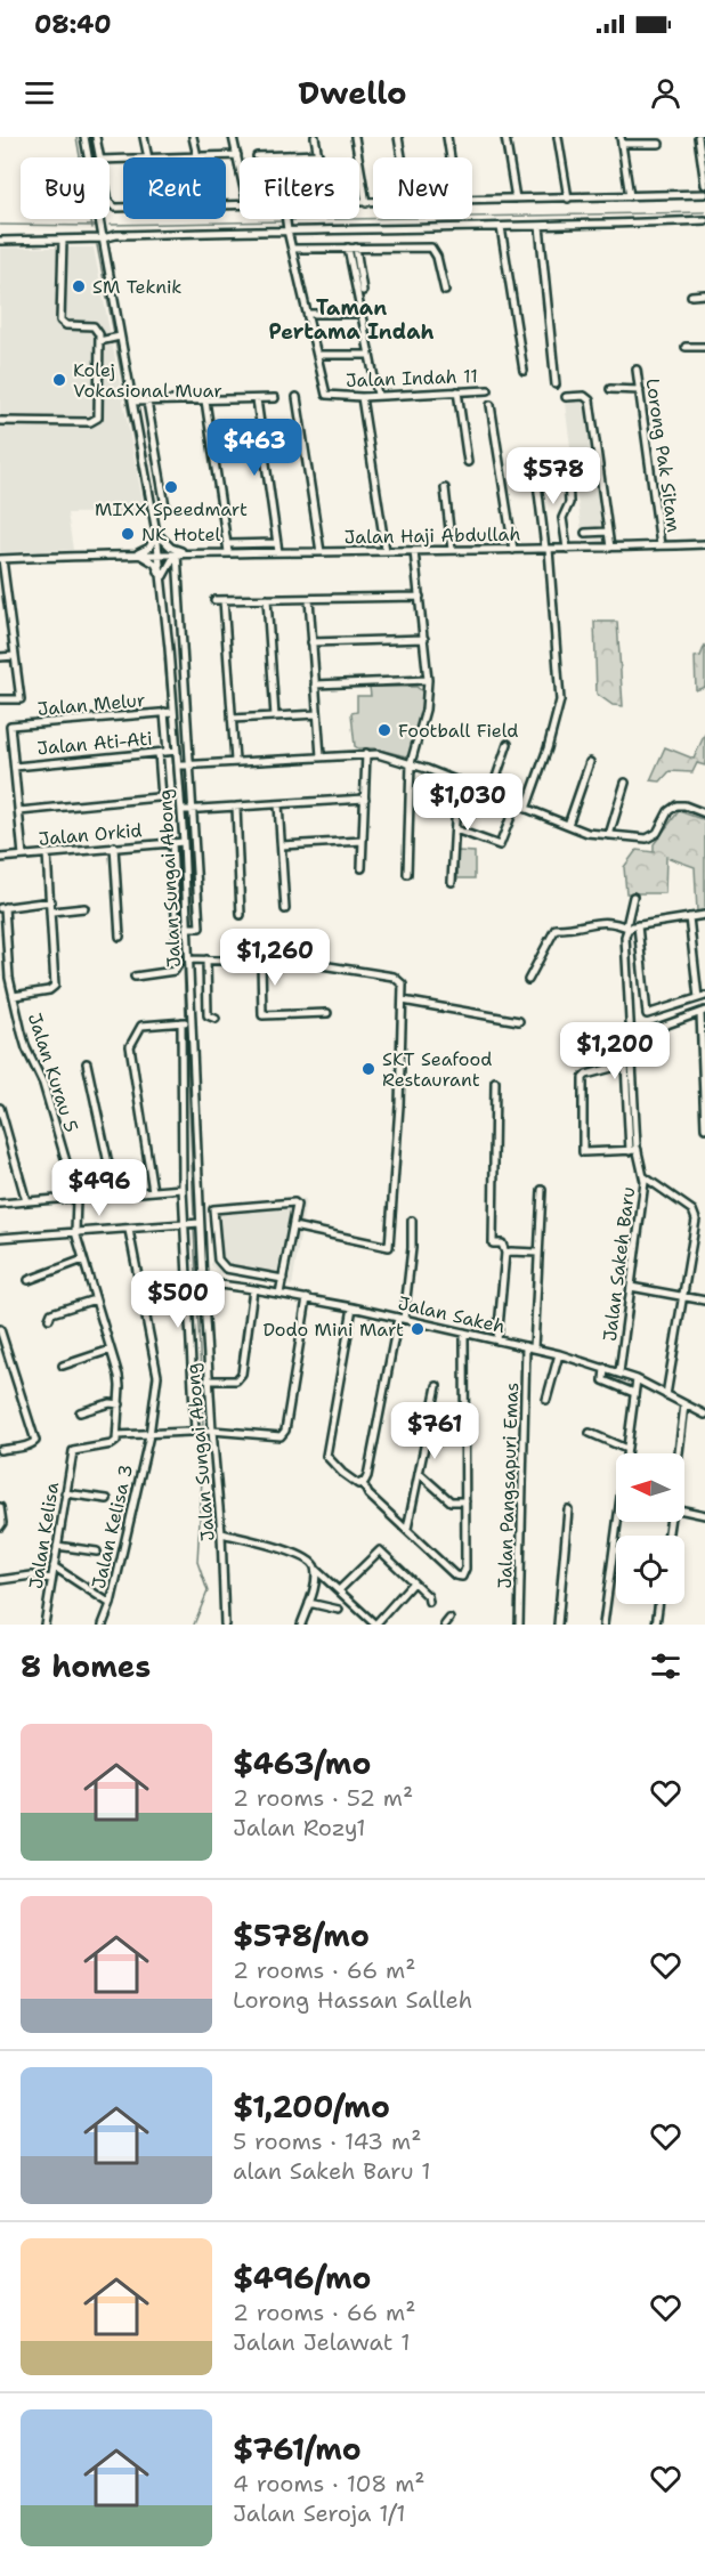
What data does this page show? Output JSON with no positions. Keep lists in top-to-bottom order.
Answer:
{
  "streets": {
    "street": [
      "Jalan Indah 11",
      "Lorong Pak Sitam",
      "Jalan Haji Abdullah",
      "Jalan Melur",
      "Jalan Ati-Ati",
      "Jalan Orkid",
      "Jalan Sungai Abong",
      "Jalan Kurau 5",
      "Jalan Sakeh Baru",
      "Jalan Sakeh",
      "Jalan Pangsapuri Emas",
      "Jalan Kelisa 3",
      "Jalan Kelisa"
    ]
  },
  "crossings": [
    ["Lorong Pak Sitam", "Jalan Haji Abdullah"],
    ["Jalan Haji Abdullah", "Jalan Sungai Abong"],
    ["Jalan Melur", "Jalan Ati-Ati"],
    ["Jalan Melur", "Jalan Sungai Abong"],
    ["Jalan Ati-Ati", "Jalan Sungai Abong"],
    ["Jalan Orkid", "Jalan Sungai Abong"],
    ["Jalan Sungai Abong", "Jalan Sakeh"],
    ["Jalan Kurau 5", "Jalan Kelisa"],
    ["Jalan Sakeh Baru", "Jalan Sakeh"],
    ["Jalan Sakeh", "Jalan Pangsapuri Emas"]
  ],
  "districts": ["Taman Pertama Indah"],
  "places": [
    "SM Teknik",
    "Kolej Vokasional Muar",
    "MIXX Speedmart",
    "NK Hotel",
    "Football Field",
    "SKT Seafood Restaurant",
    "Dodo Mini Mart"
  ],
  "north": "left",
  "page": {
    "status": "08:40",
    "header": "Dwello",
    "chip": [
      "Buy",
      "Rent",
      "Filters",
      "New"
    ],
    "price": [
      "$463",
      "$578",
      "$1,030",
      "$1,260",
      "$1,200",
      "$496",
      "$500",
      "$761"
    ],
    "heading": "8 homes",
    "list": [
      {
        "name": "$463/mo",
        "note": "2 rooms · 52 m² · Jalan Rozy1"
      },
      {
        "name": "$578/mo",
        "note": "2 rooms · 66 m² · Lorong Hassan Salleh"
      },
      {
        "name": "$1,200/mo",
        "note": "5 rooms · 143 m² · alan Sakeh Baru 1"
      },
      {
        "name": "$496/mo",
        "note": "2 rooms · 66 m² · Jalan Jelawat 1"
      },
      {
        "name": "$761/mo",
        "note": "4 rooms · 108 m² · Jalan Seroja 1/1"
      }
    ]
  }
}
